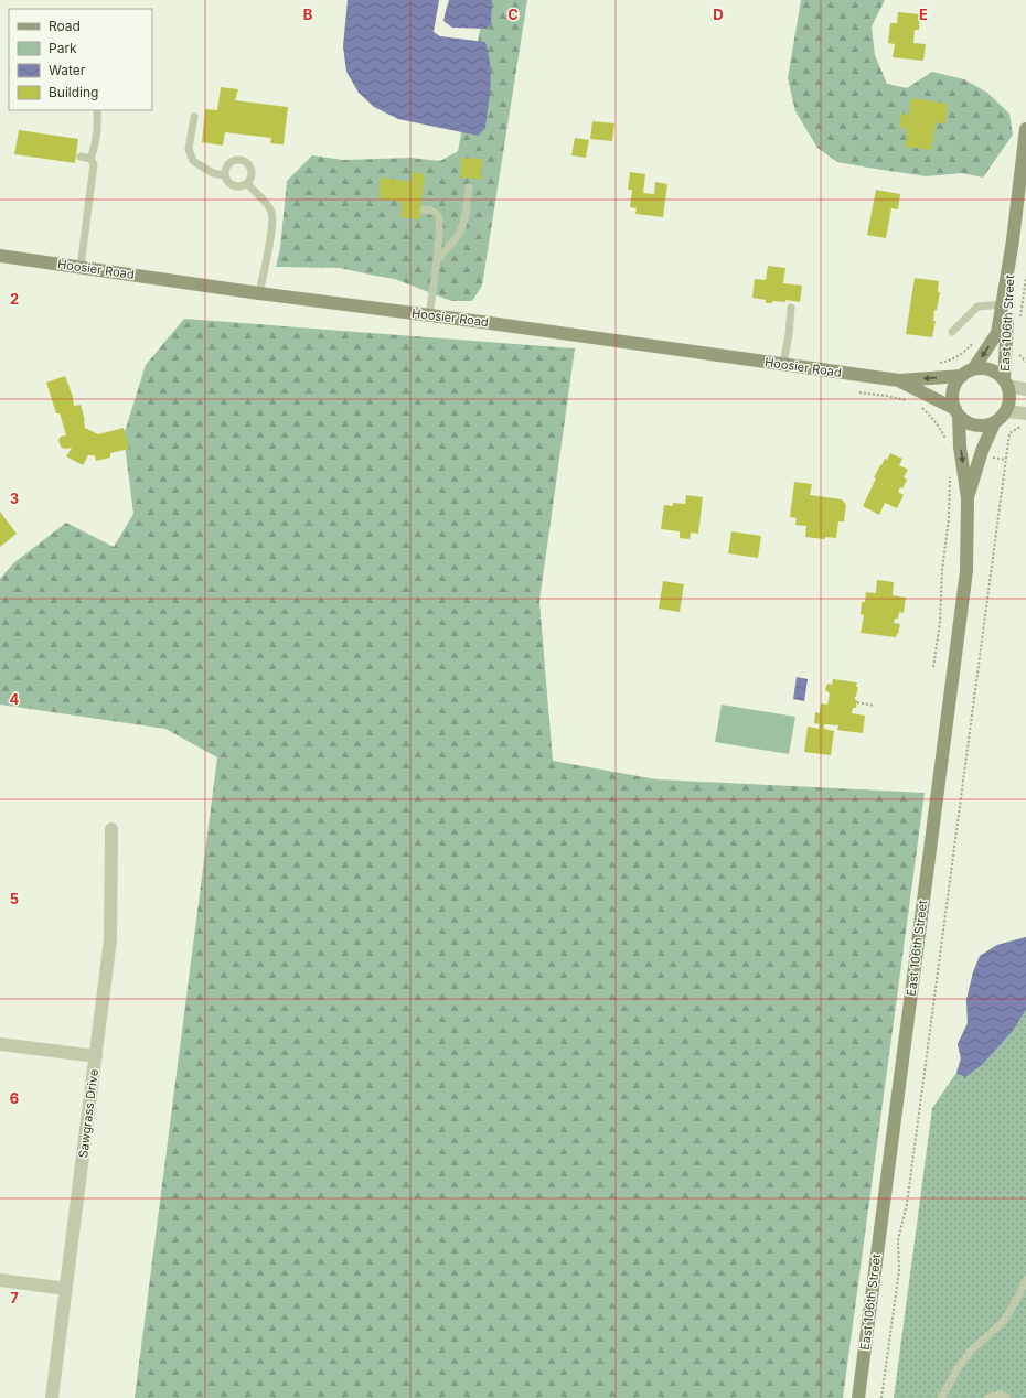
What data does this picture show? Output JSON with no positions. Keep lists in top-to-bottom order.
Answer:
{
  "streets": {
    "street": ["Hoosier Road", "East 106th Street", "Sawgrass Drive"]
  },
  "crossings": [
    ["Hoosier Road", "East 106th Street"]
  ],
  "legend": [
    "Road",
    "Park",
    "Water",
    "Building"
  ],
  "grid": {
    "columns": [
      "B",
      "C",
      "D",
      "E"
    ],
    "rows": [
      "2",
      "3",
      "4",
      "5",
      "6",
      "7"
    ]
  }
}
